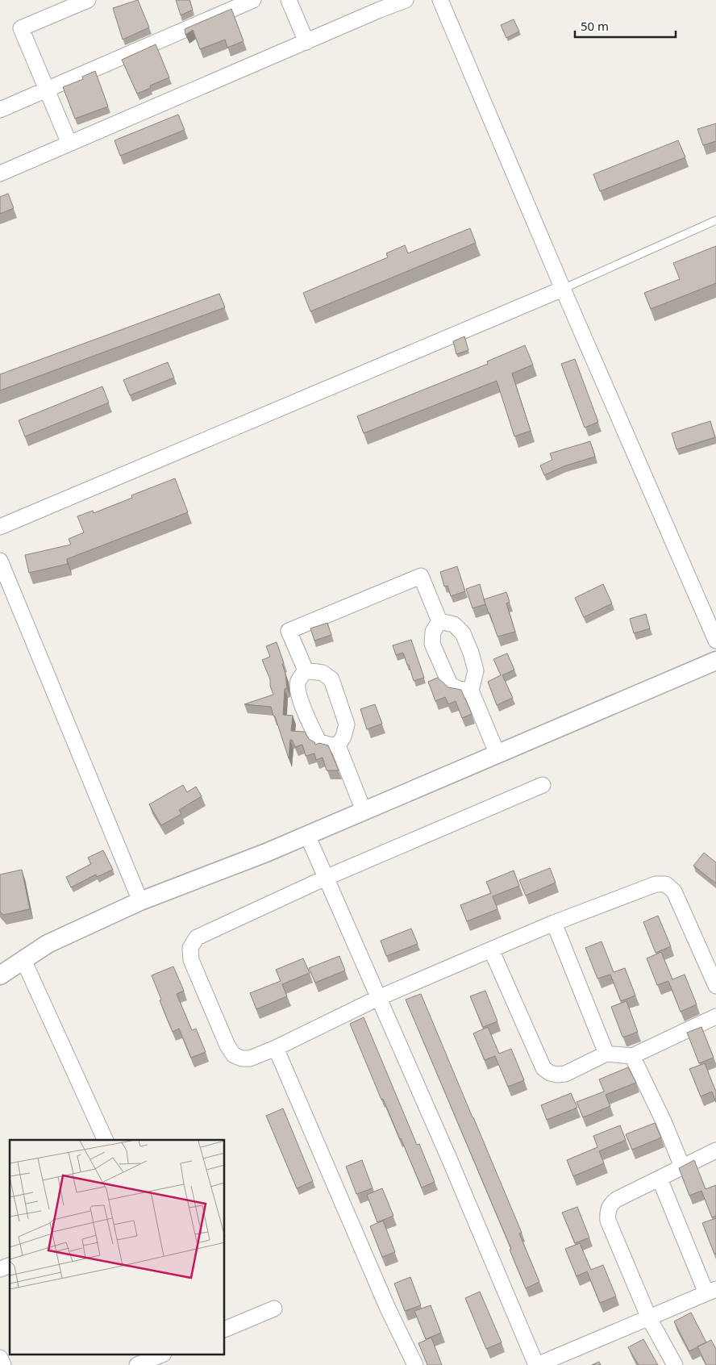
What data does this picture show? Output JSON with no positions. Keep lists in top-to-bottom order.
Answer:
{
  "scale_bar": "50 m"
}
